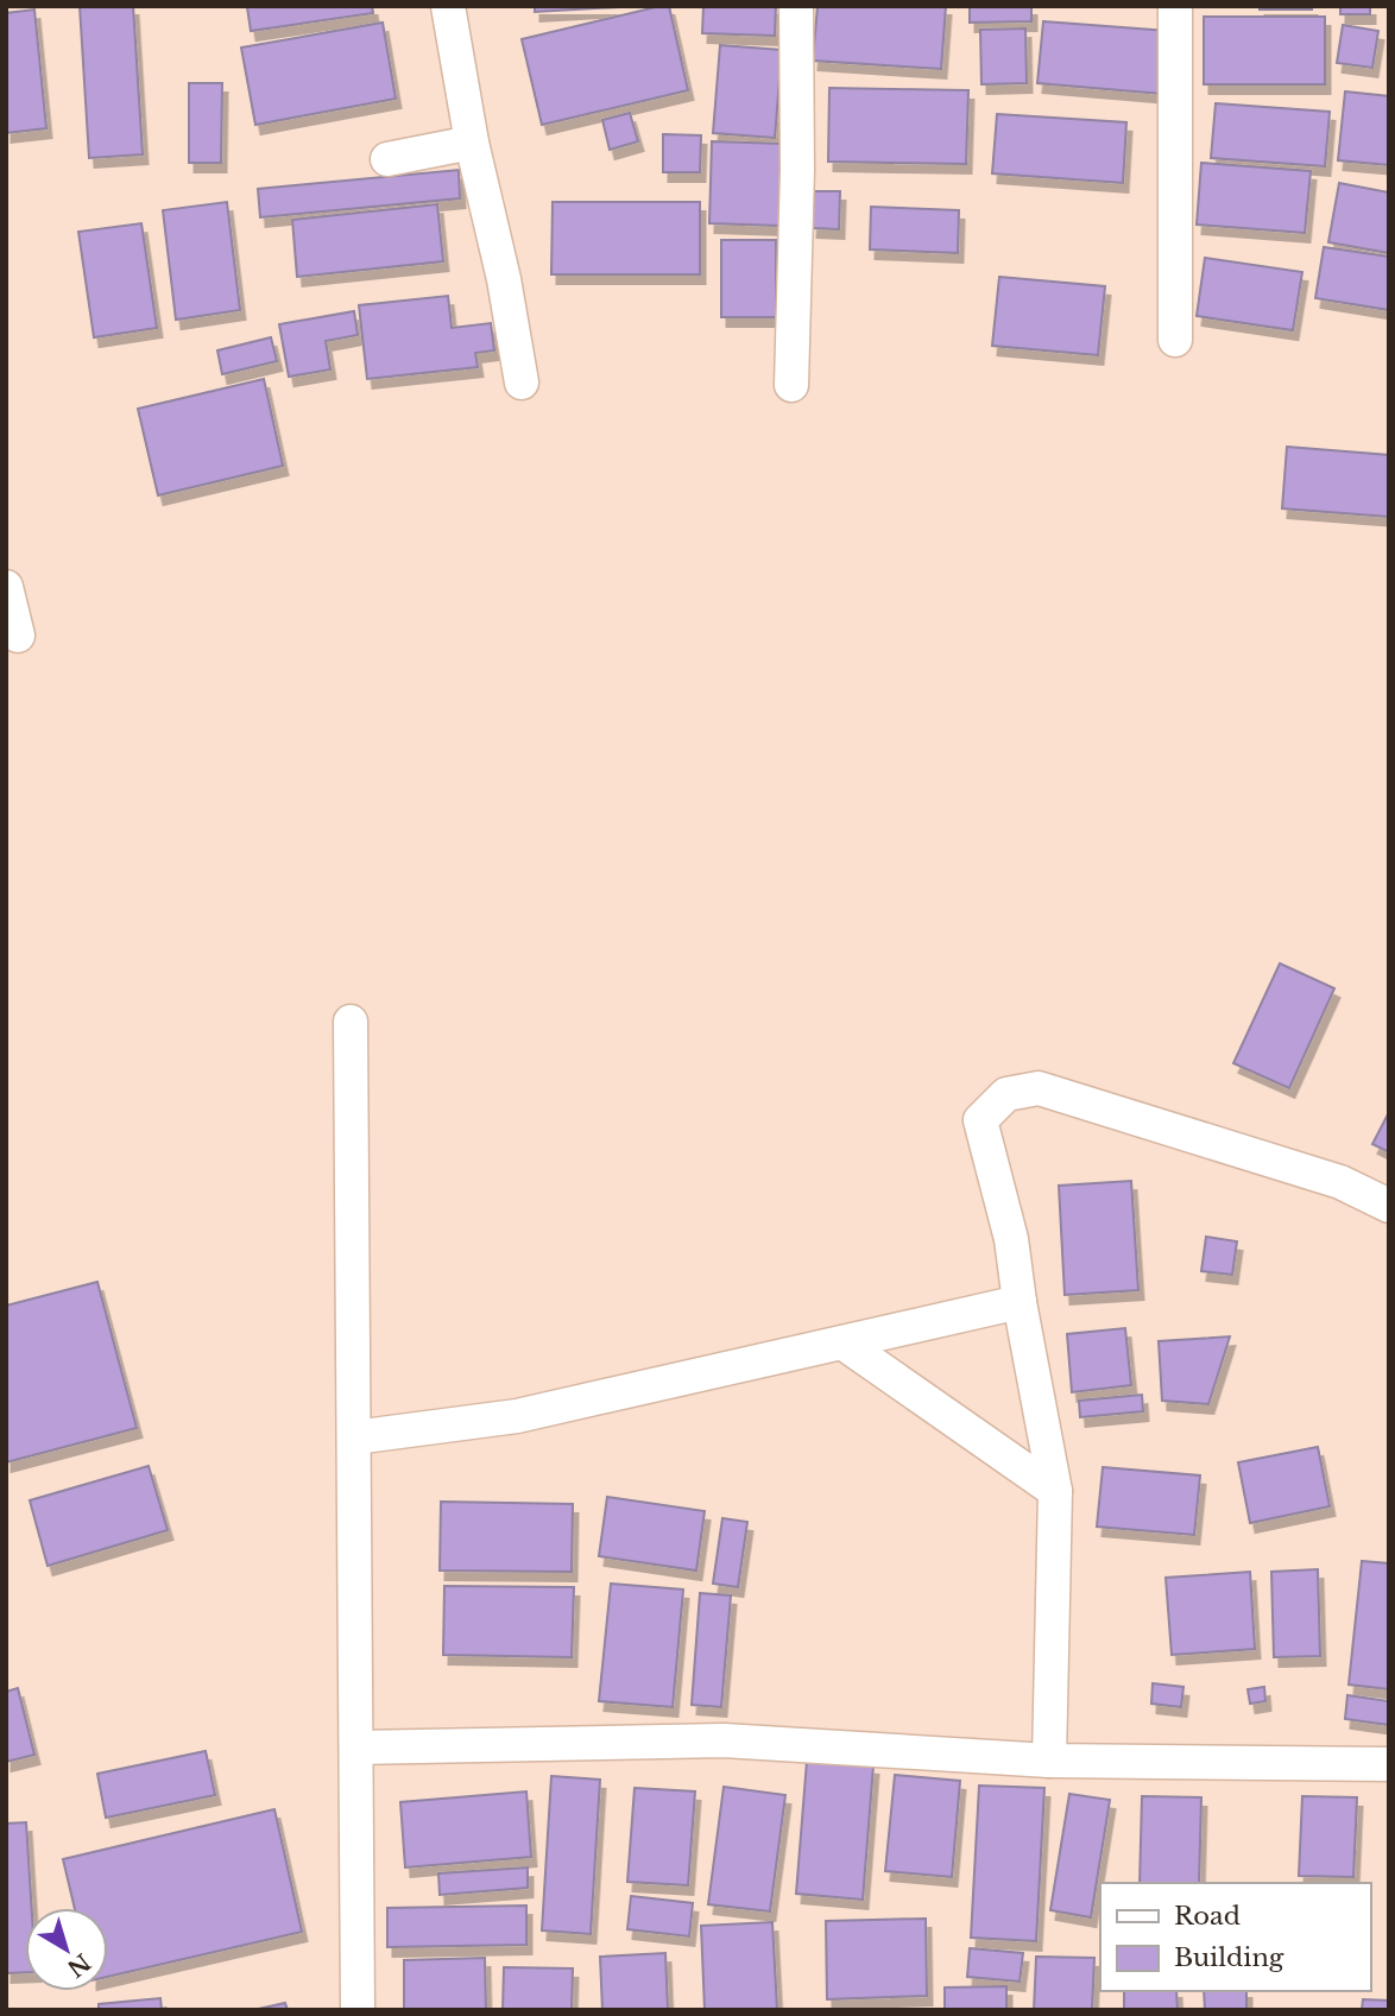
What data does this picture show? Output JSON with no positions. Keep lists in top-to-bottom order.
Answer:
{
  "legend": ["Road", "Building"],
  "north": "bottom right"
}
